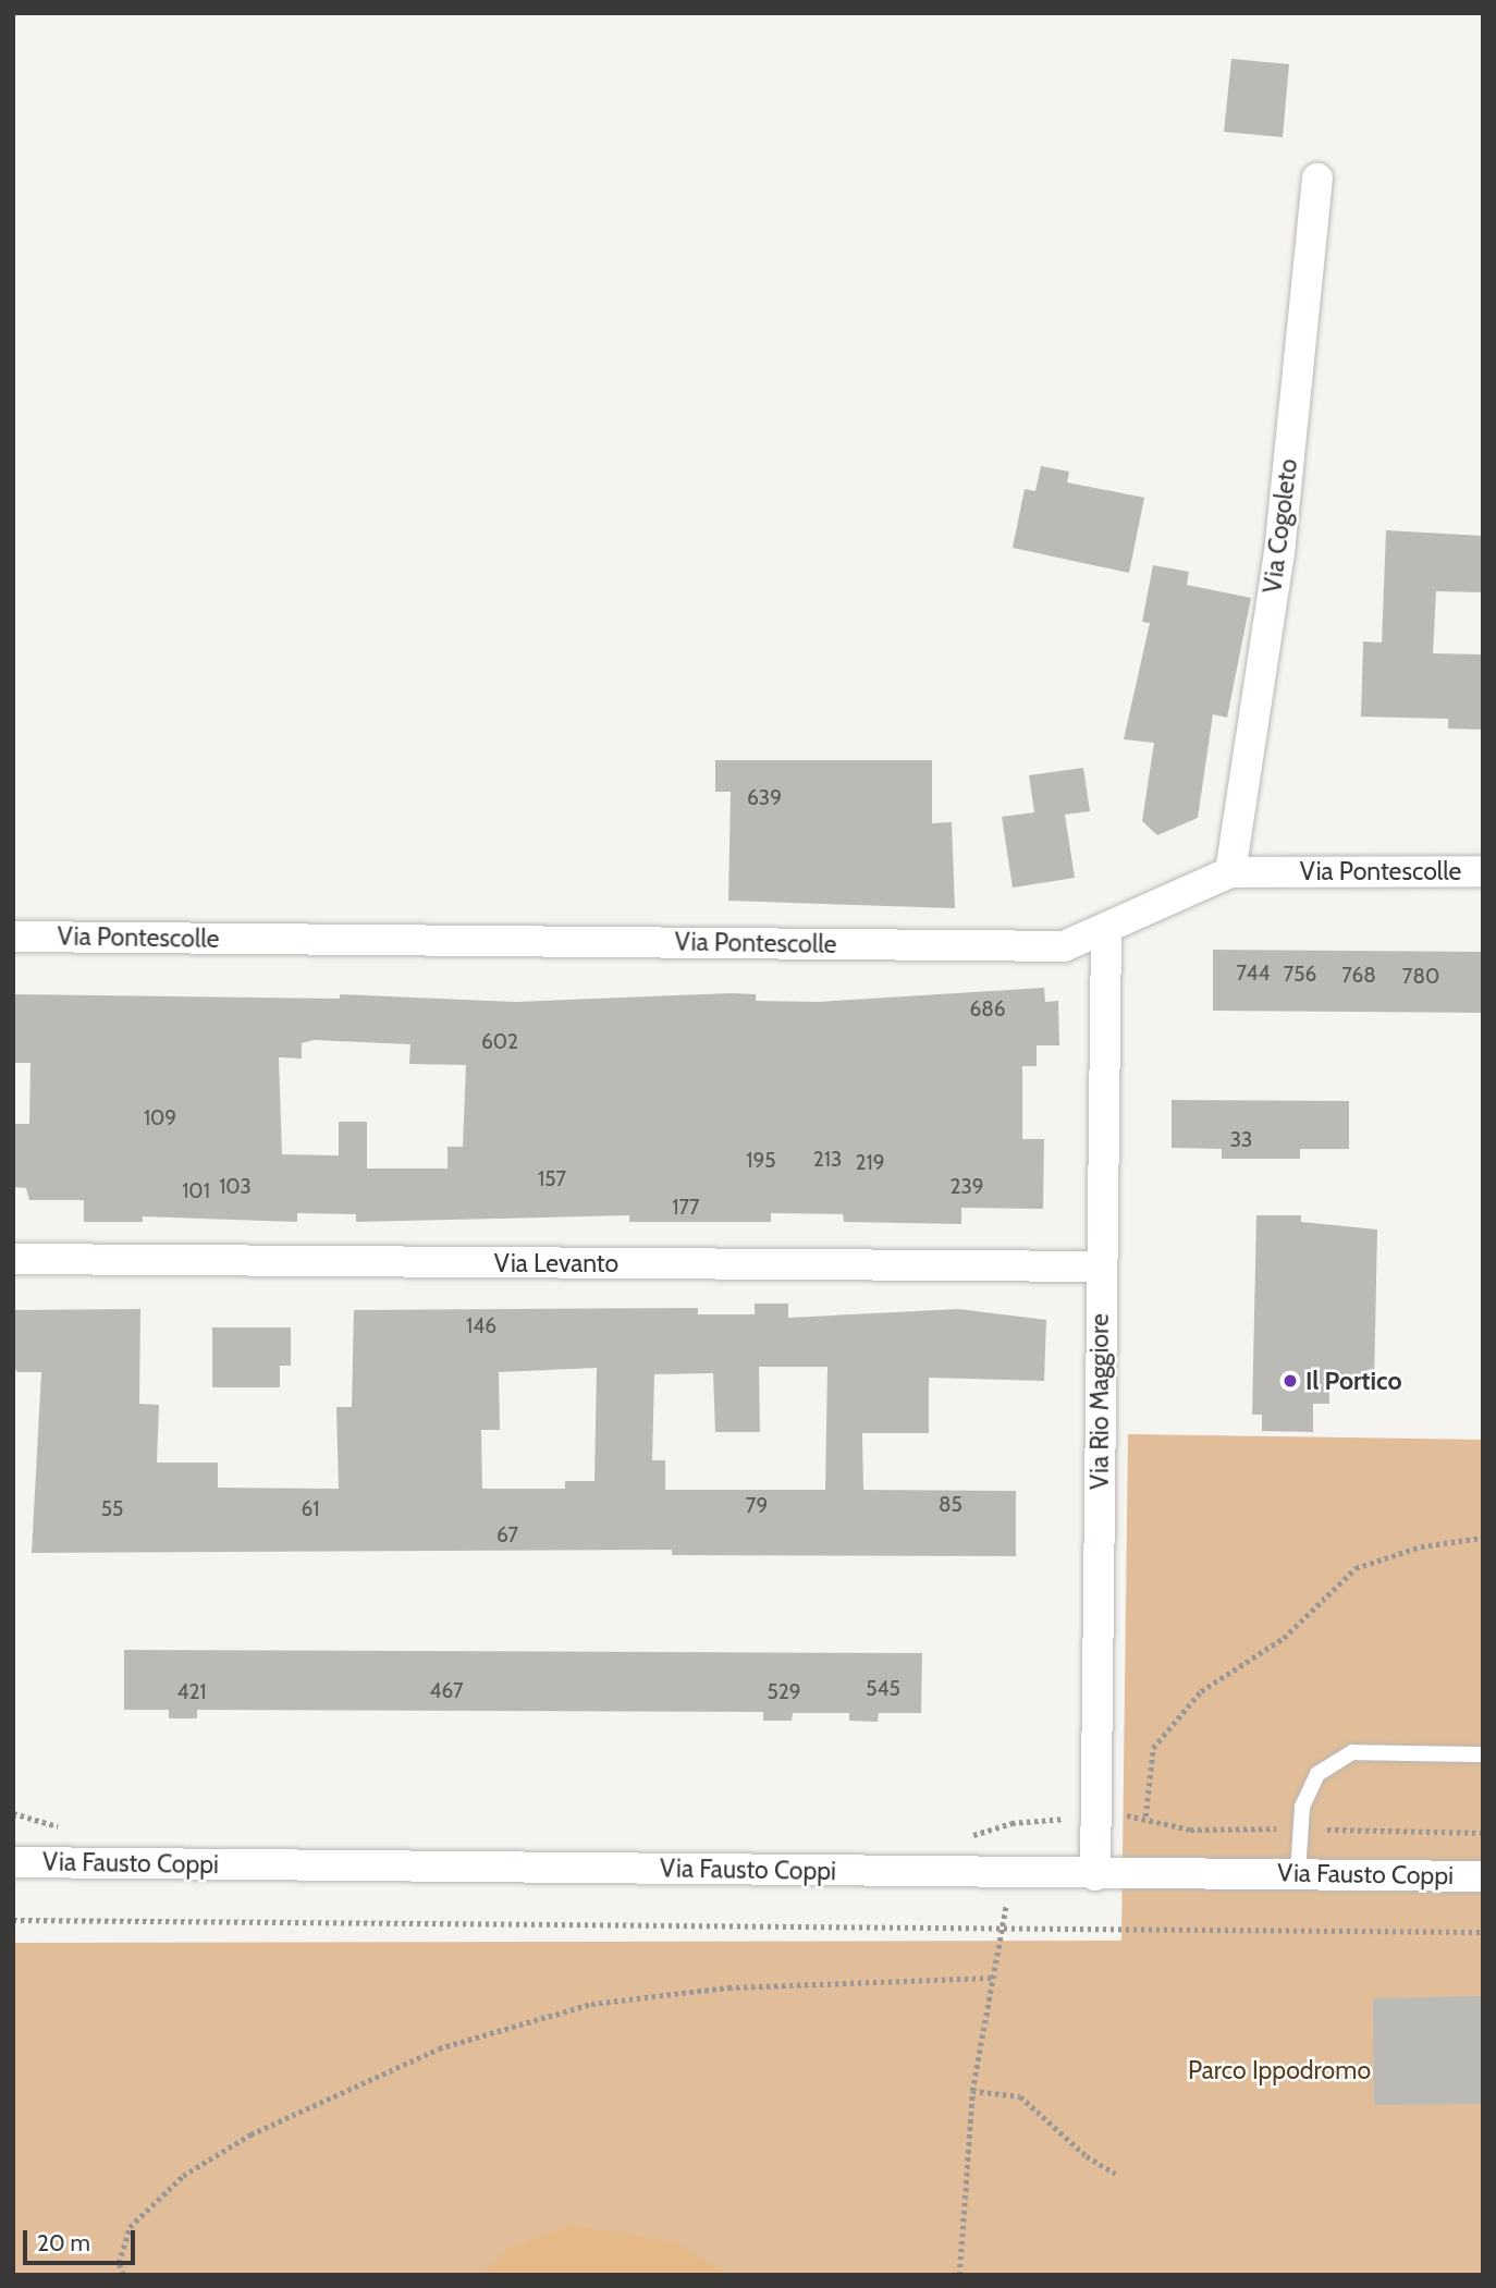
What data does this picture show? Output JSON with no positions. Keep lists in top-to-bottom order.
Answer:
{
  "streets": {
    "street": [
      "Via Cogoleto",
      "Via Pontescolle",
      "Via Levanto",
      "Via Rio Maggiore",
      "Via Fausto Coppi"
    ]
  },
  "crossings": [
    ["Via Cogoleto", "Via Pontescolle"],
    ["Via Pontescolle", "Via Rio Maggiore"],
    ["Via Levanto", "Via Rio Maggiore"],
    ["Via Rio Maggiore", "Via Fausto Coppi"]
  ],
  "parks": ["Parco Ippodromo"],
  "places": ["Il Portico"],
  "house_numbers": [
    "639",
    "744",
    "756",
    "768",
    "780",
    "686",
    "602",
    "109",
    "33",
    "213",
    "195",
    "219",
    "157",
    "103",
    "239",
    "101",
    "177",
    "146",
    "85",
    "79",
    "55",
    "61",
    "67",
    "545",
    "467",
    "421",
    "529"
  ],
  "scale_bar": "20 m"
}
